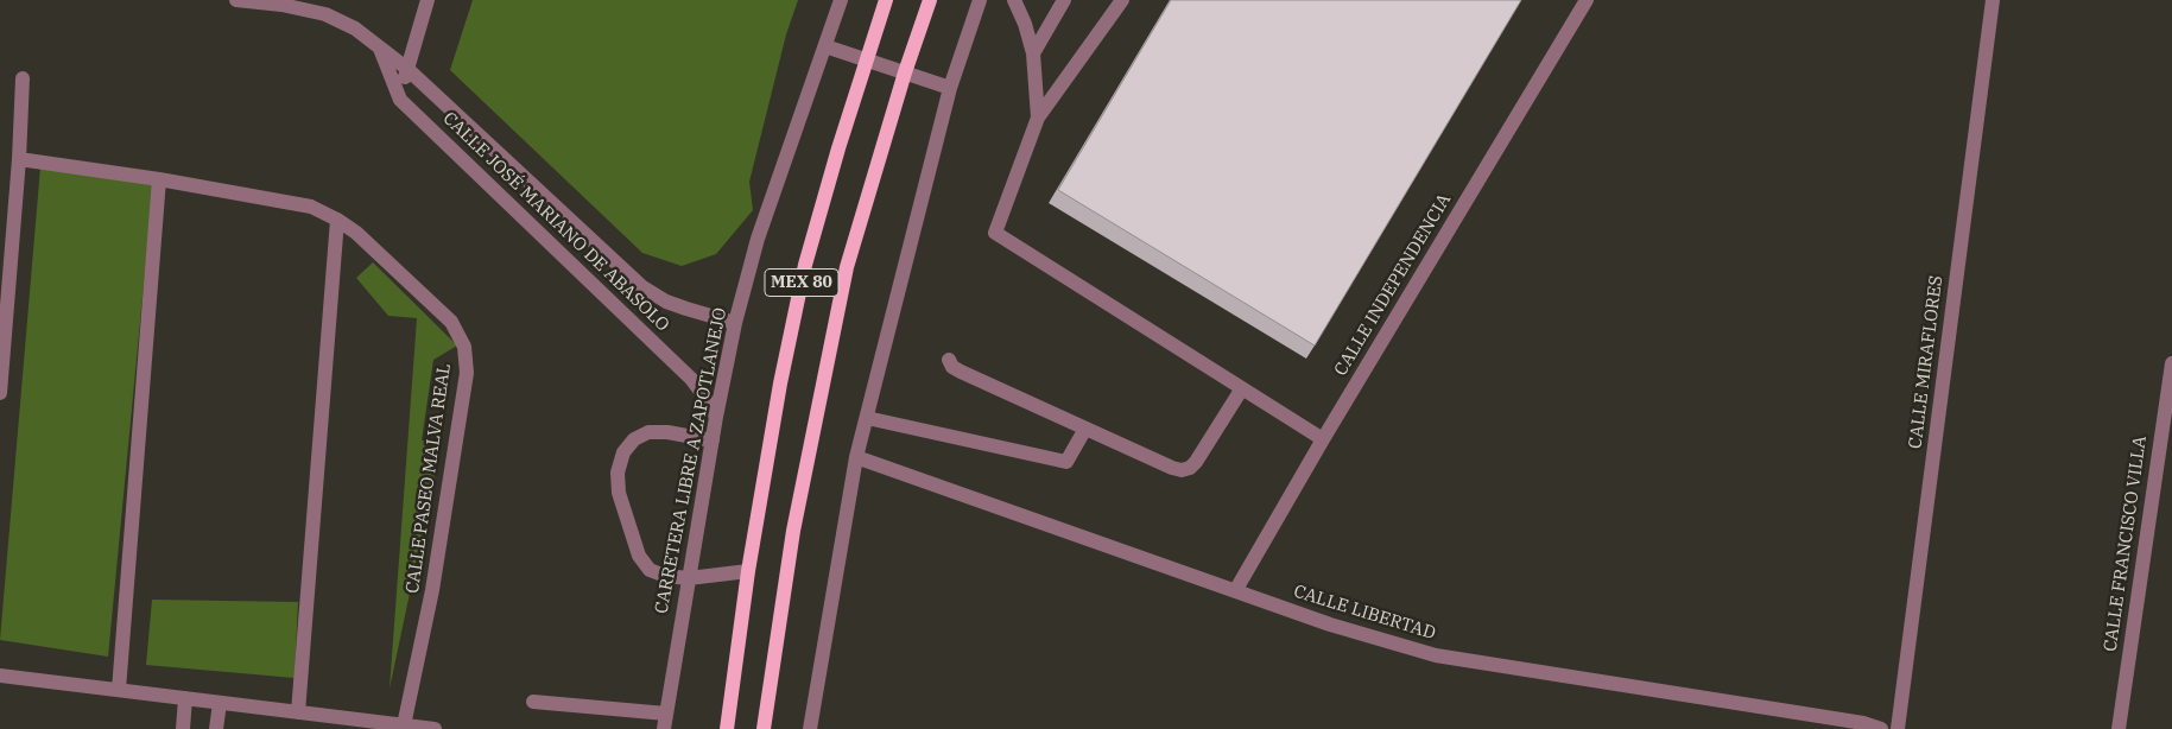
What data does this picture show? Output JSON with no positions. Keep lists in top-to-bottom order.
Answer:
{
  "streets": {
    "main road": ["MEX 80"],
    "street": [
      "CALLE JOSÉ MARIANO DE ABASOLO",
      "CALLE INDEPENDENCIA",
      "CALLE MIRAFLORES",
      "CARRETERA LIBRE A ZAPOTLANEJO",
      "CALLE PASEO MALVA REAL",
      "CALLE FRANCISCO VILLA",
      "CALLE LIBERTAD"
    ]
  },
  "crossings": [
    ["CALLE JOSÉ MARIANO DE ABASOLO", "CARRETERA LIBRE A ZAPOTLANEJO"],
    ["CALLE INDEPENDENCIA", "CALLE LIBERTAD"]
  ]
}
